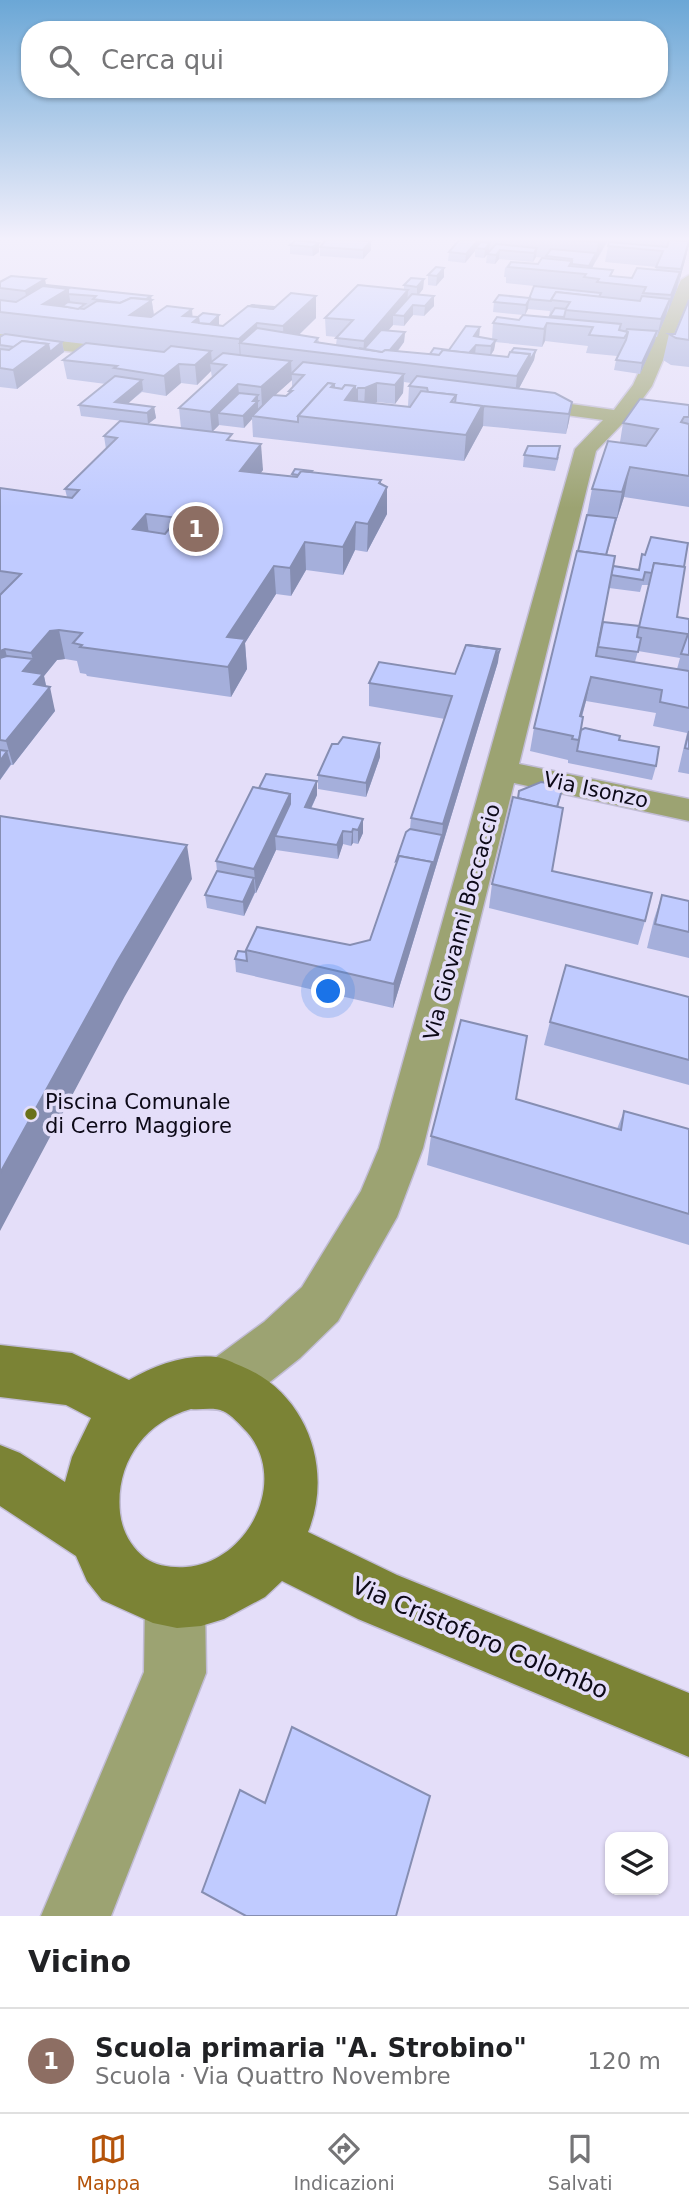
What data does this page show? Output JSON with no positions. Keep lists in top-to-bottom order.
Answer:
{
  "streets": {
    "street": ["Via Isonzo", "Via Giovanni Boccaccio", "Via Cristoforo Colombo"]
  },
  "crossings": [
    ["Via Isonzo", "Via Giovanni Boccaccio"],
    ["Via Giovanni Boccaccio", "Via Cristoforo Colombo"]
  ],
  "places": ["Piscina Comunale di Cerro Maggiore"],
  "page": {
    "search": "Cerca qui",
    "pins": "1",
    "heading": "Vicino",
    "list": [
      {
        "mark": "1",
        "name": "Scuola primaria \"A. Strobino\"",
        "note": "Scuola · Via Quattro Novembre",
        "value": "120 m"
      }
    ],
    "nav": ["Mappa", "Indicazioni", "Salvati"]
  }
}
